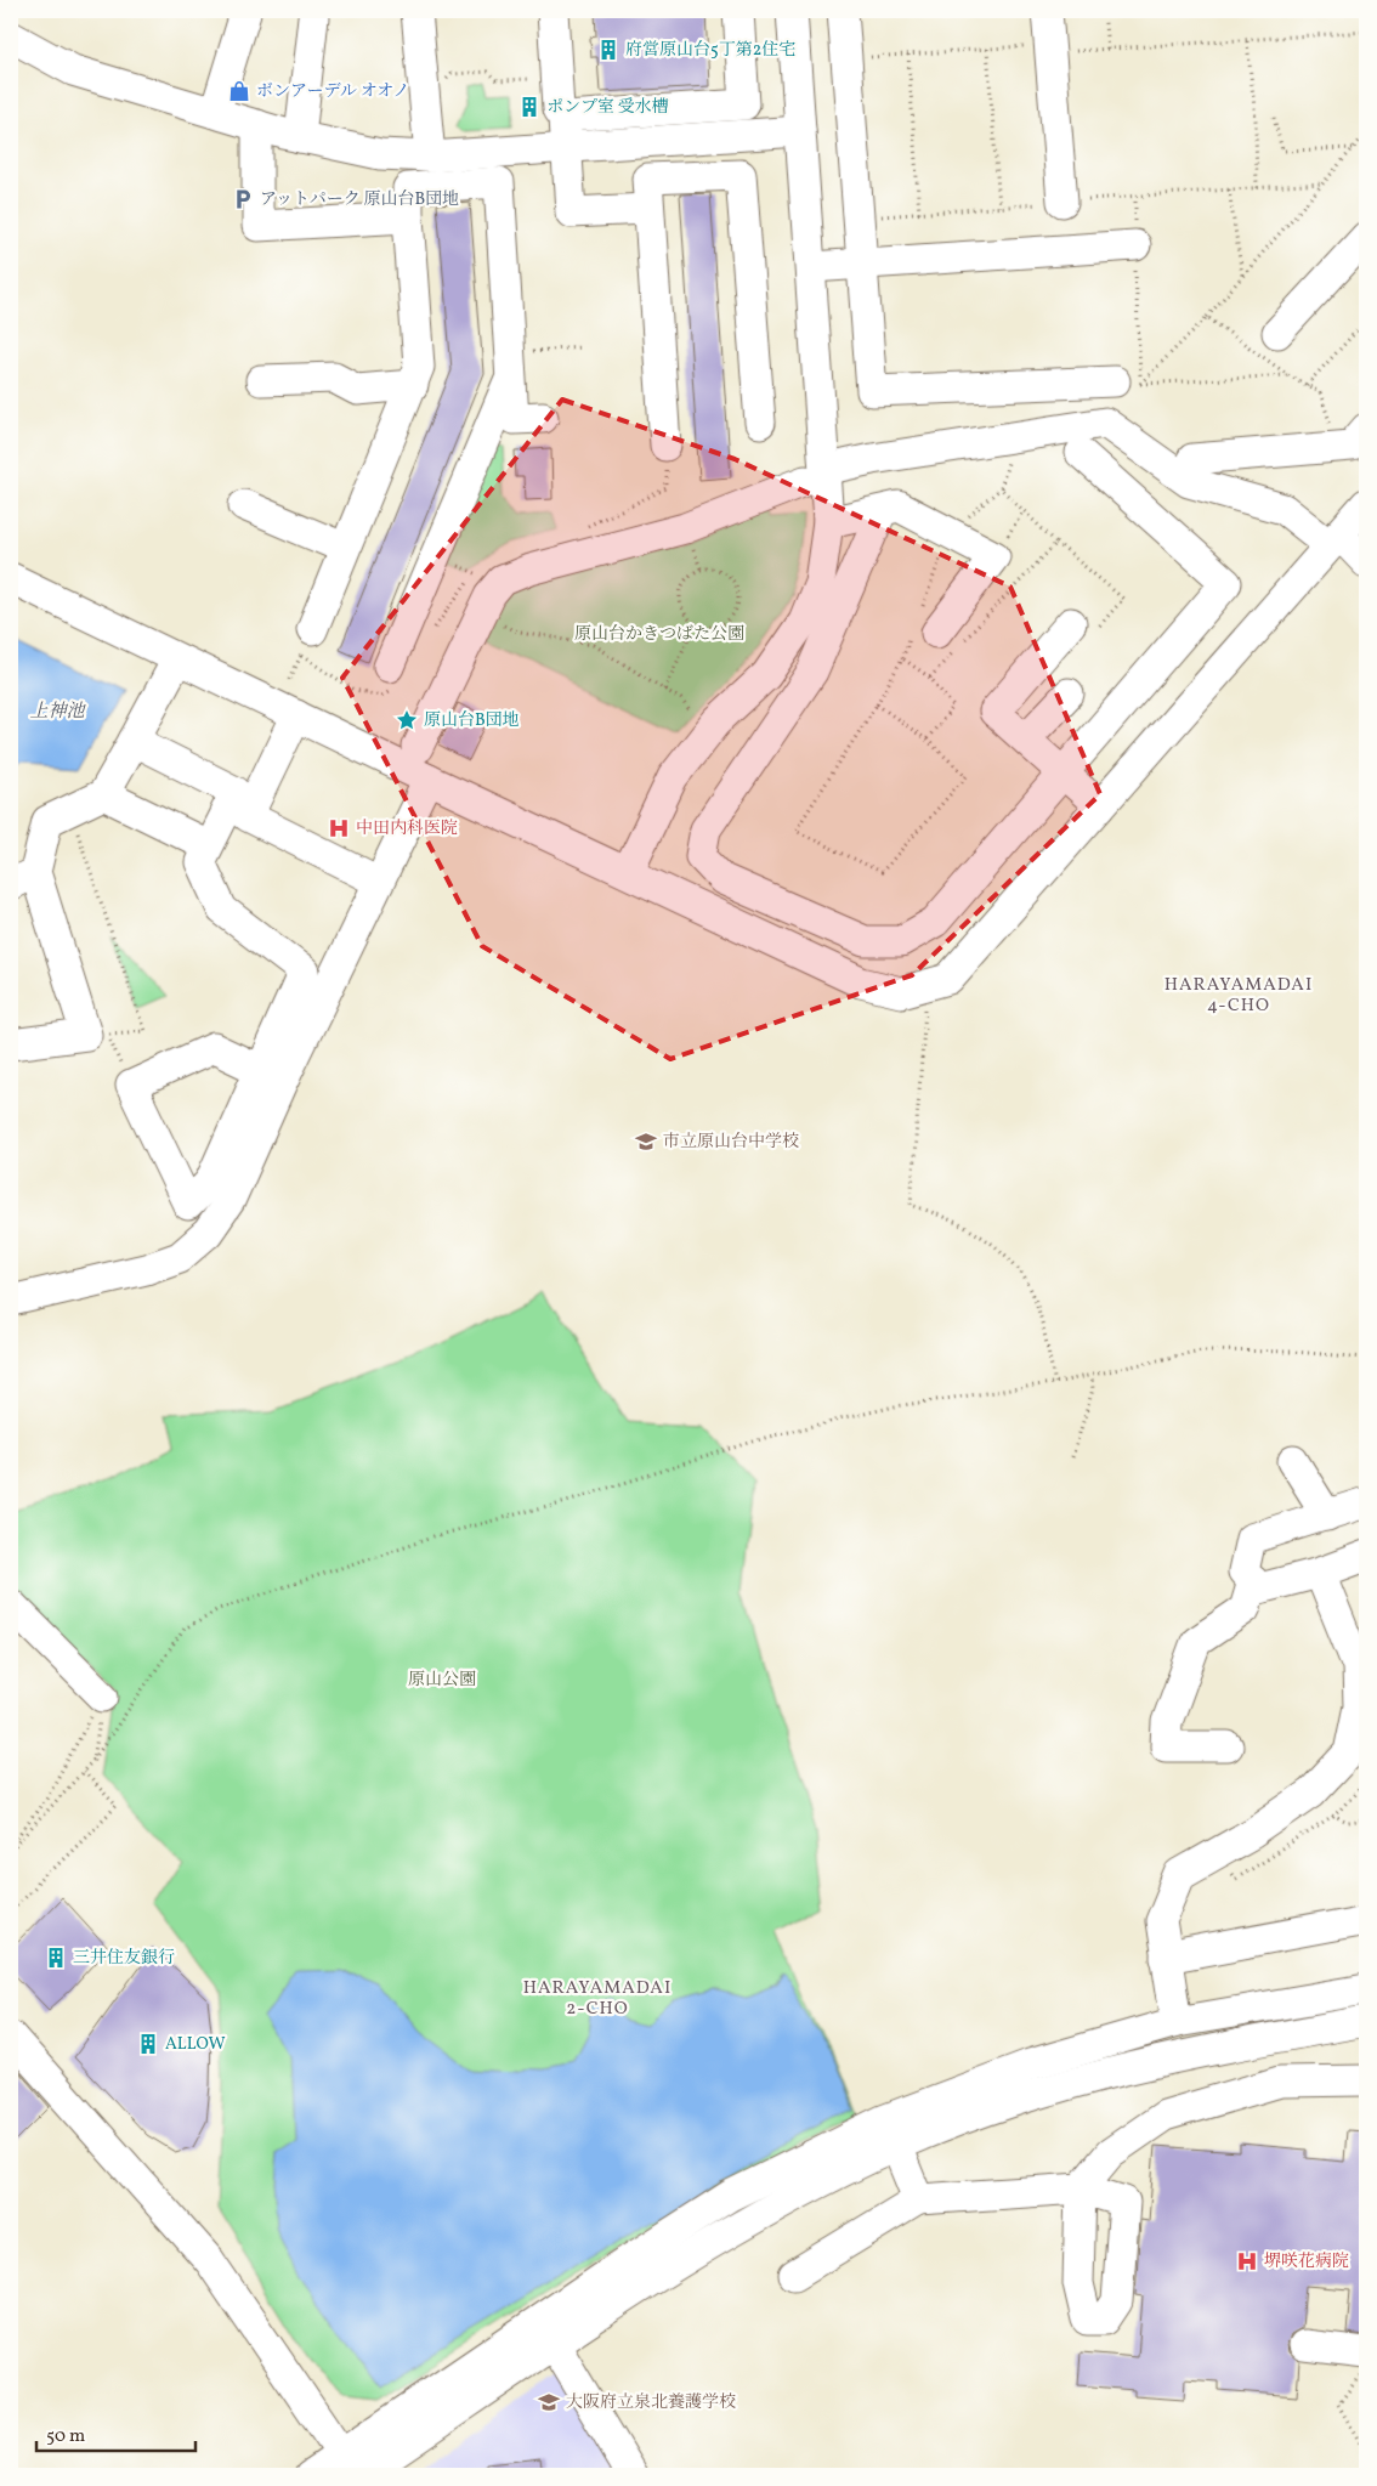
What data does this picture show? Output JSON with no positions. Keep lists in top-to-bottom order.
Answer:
{
  "districts": ["HARAYAMADAI 4-CHO", "HARAYAMADAI 2-CHO"],
  "water": ["上神池"],
  "parks": ["原山台かきつばた公園", "原山公園"],
  "places": {
    "building": [
      "府営原山台5丁第2住宅",
      "ポンプ室 受水槽",
      "三井住友銀行",
      "ALLOW"
    ],
    "shop": ["ボンアーデル オオノ"],
    "parking": ["アットパーク 原山台B団地"],
    "place": ["原山台B団地"],
    "hospital": ["中田内科医院", "堺咲花病院"],
    "school or university": ["市立原山台中学校", "大阪府立泉北養護学校"]
  },
  "scale_bar": "50 m"
}
